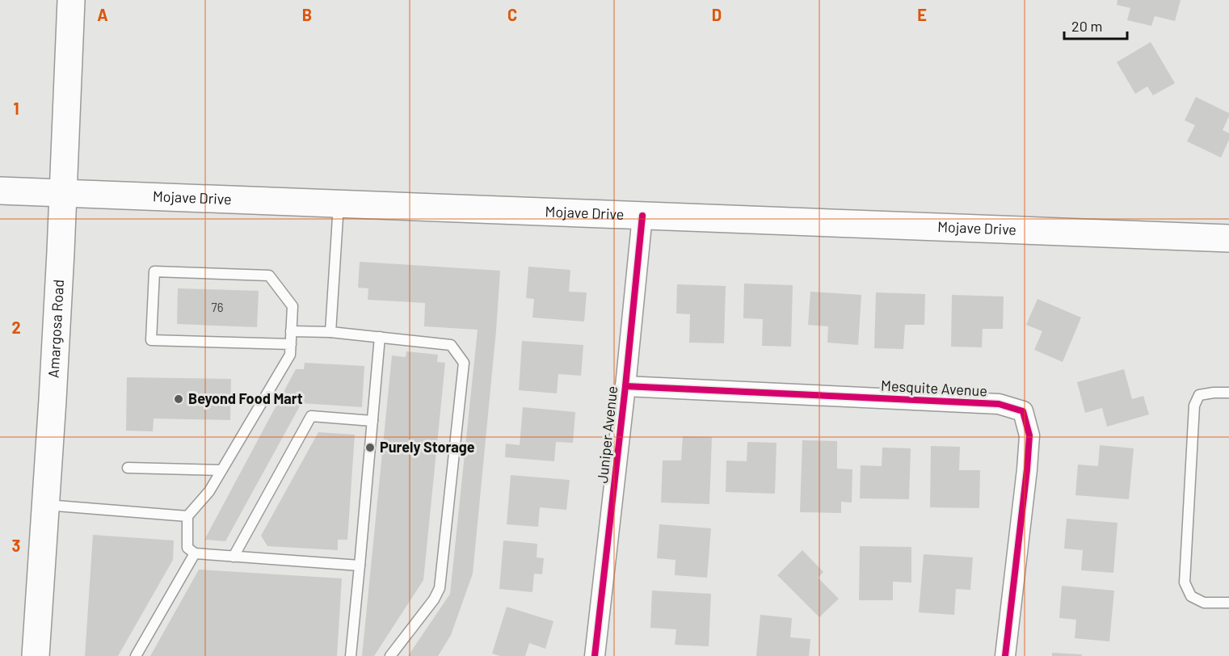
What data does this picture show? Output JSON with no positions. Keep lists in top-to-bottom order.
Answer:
{
  "streets": {
    "main road": ["Mojave Drive", "Amargosa Road"],
    "street": ["Mesquite Avenue", "Juniper Avenue"]
  },
  "crossings": [
    ["Mojave Drive", "Amargosa Road"],
    ["Mojave Drive", "Juniper Avenue"],
    ["Mesquite Avenue", "Juniper Avenue"]
  ],
  "places": ["Beyond Food Mart", "Purely Storage"],
  "house_numbers": ["76"],
  "scale_bar": "20 m",
  "grid": {
    "columns": [
      "A",
      "B",
      "C",
      "D",
      "E"
    ],
    "rows": ["1", "2", "3"]
  }
}
